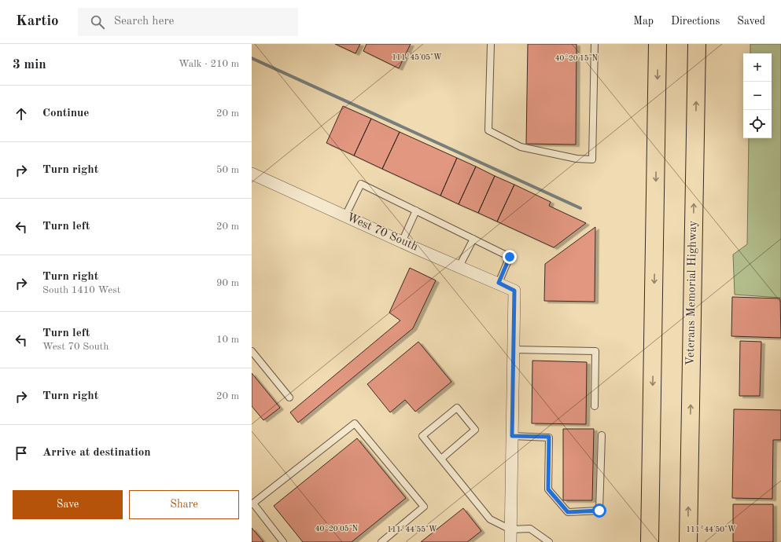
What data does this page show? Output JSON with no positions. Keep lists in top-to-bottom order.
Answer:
{
  "streets": {
    "highway": ["Veterans Memorial Highway"],
    "street": ["West 70 South"]
  },
  "page": {
    "header": "Kartio",
    "search": "Search here",
    "nav": ["Map", "Directions", "Saved"],
    "heading": ["3 min", "Walk · 210 m"],
    "map_buttons": ["+", "−"],
    "list": [
      ["Continue", "20 m"],
      ["Turn right", "50 m"],
      ["Turn left", "20 m"],
      ["Turn right", "South 1410 West", "90 m"],
      ["Turn left", "West 70 South", "10 m"],
      ["Turn right", "20 m"],
      "Arrive at destination"
    ],
    "buttons": ["Save", "Share"]
  },
  "coordinates": [
    "111°45'05\"W",
    "40°20'15\"N",
    "40°20'05\"N",
    "111°44'55\"W",
    "111°44'50\"W"
  ]
}
